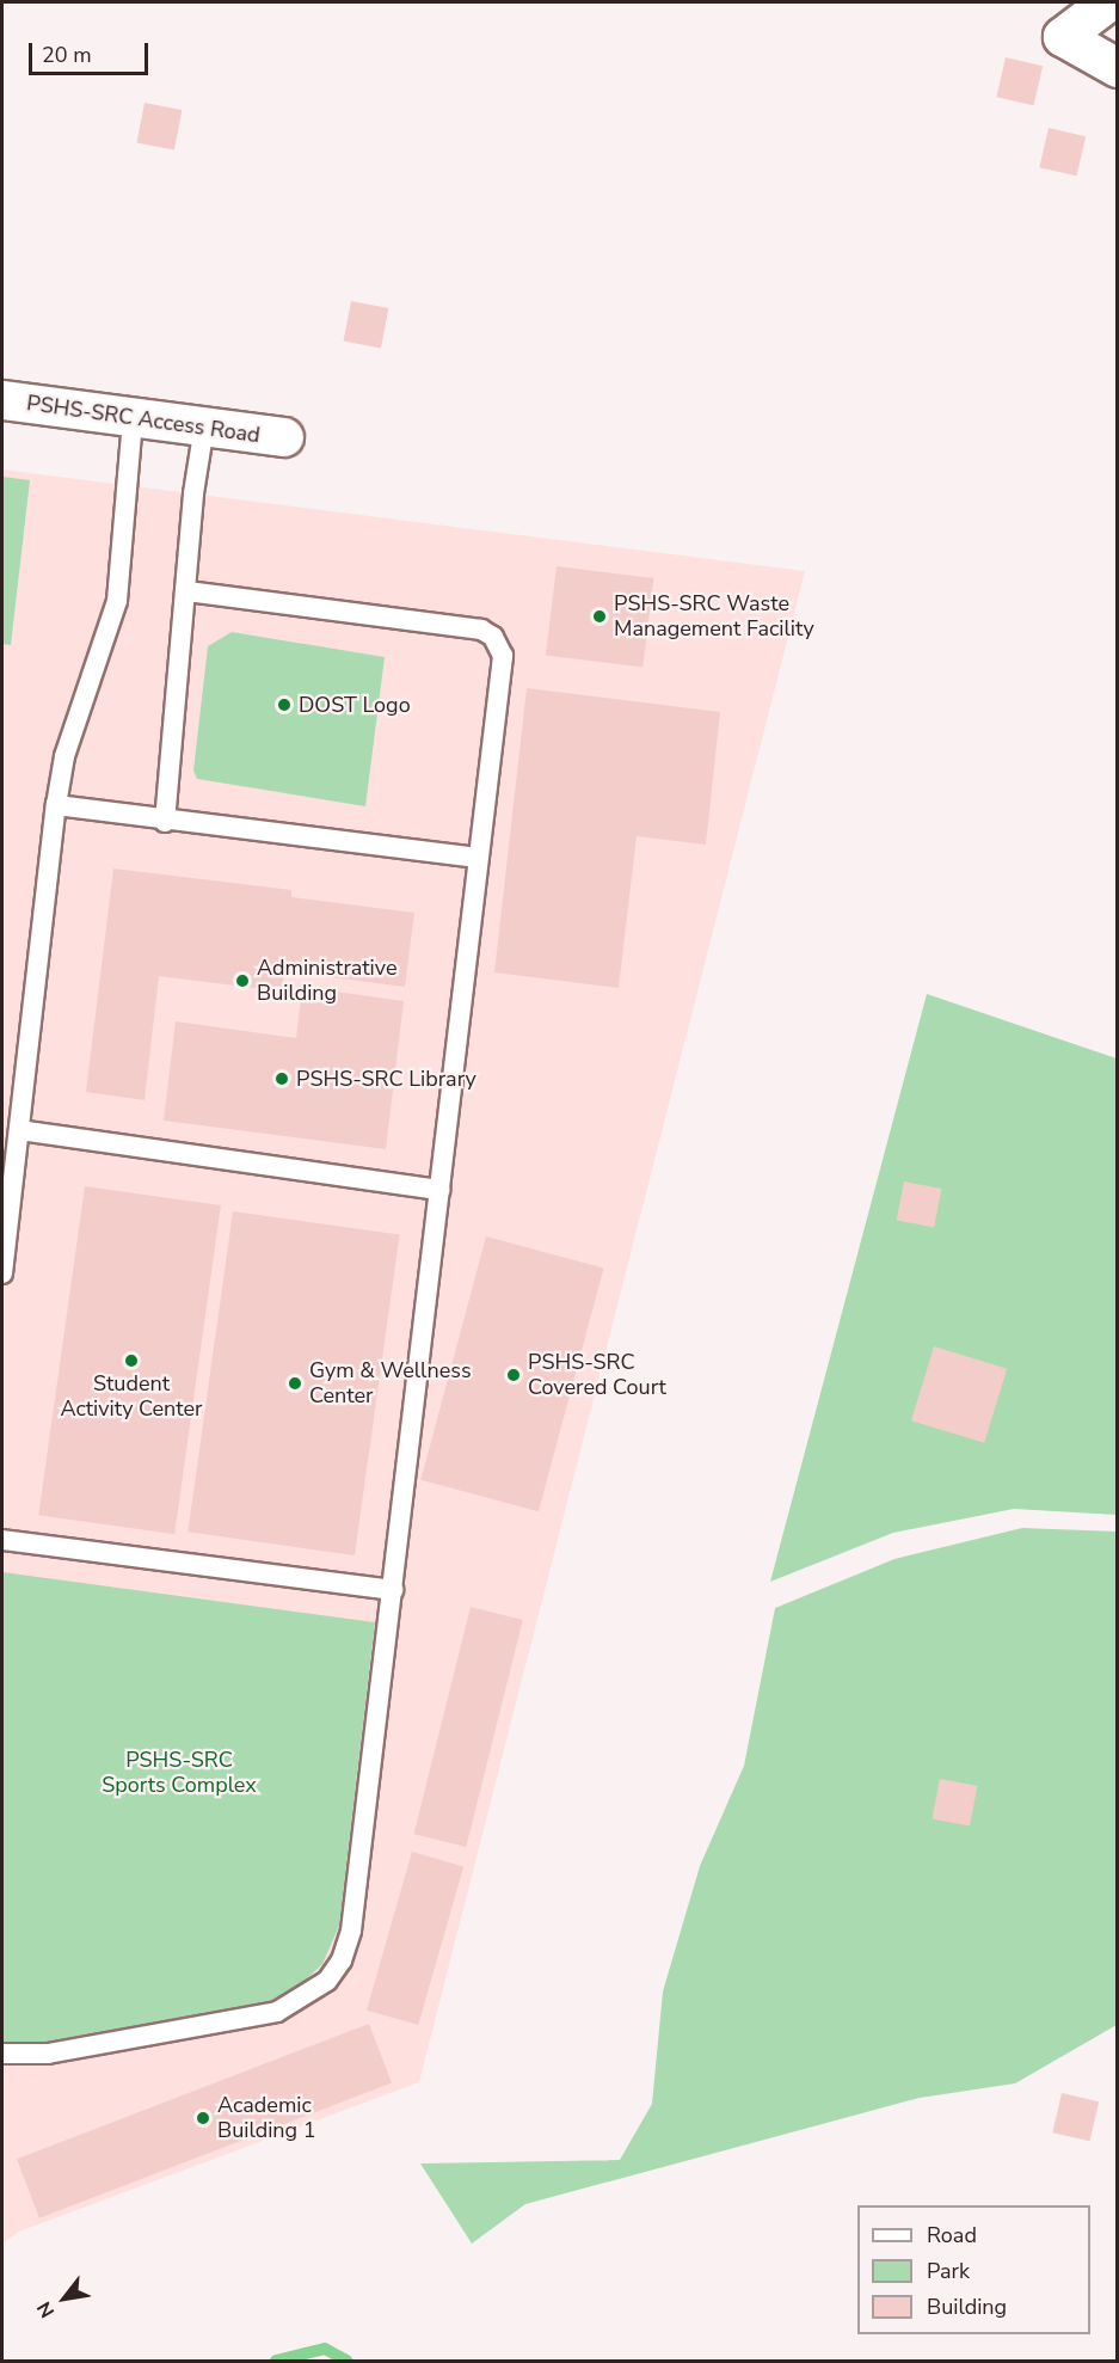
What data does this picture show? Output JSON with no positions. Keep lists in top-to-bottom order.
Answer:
{
  "streets": {
    "street": ["PSHS-SRC Access Road"]
  },
  "parks": ["PSHS-SRC Sports Complex"],
  "places": [
    "PSHS-SRC Waste Management Facility",
    "DOST Logo",
    "Administrative Building",
    "PSHS-SRC Library",
    "Student Activity Center",
    "PSHS-SRC Covered Court",
    "Gym & Wellness Center",
    "Academic Building 1"
  ],
  "legend": ["Road", "Park", "Building"],
  "scale_bar": "20 m",
  "north": "bottom left"
}
